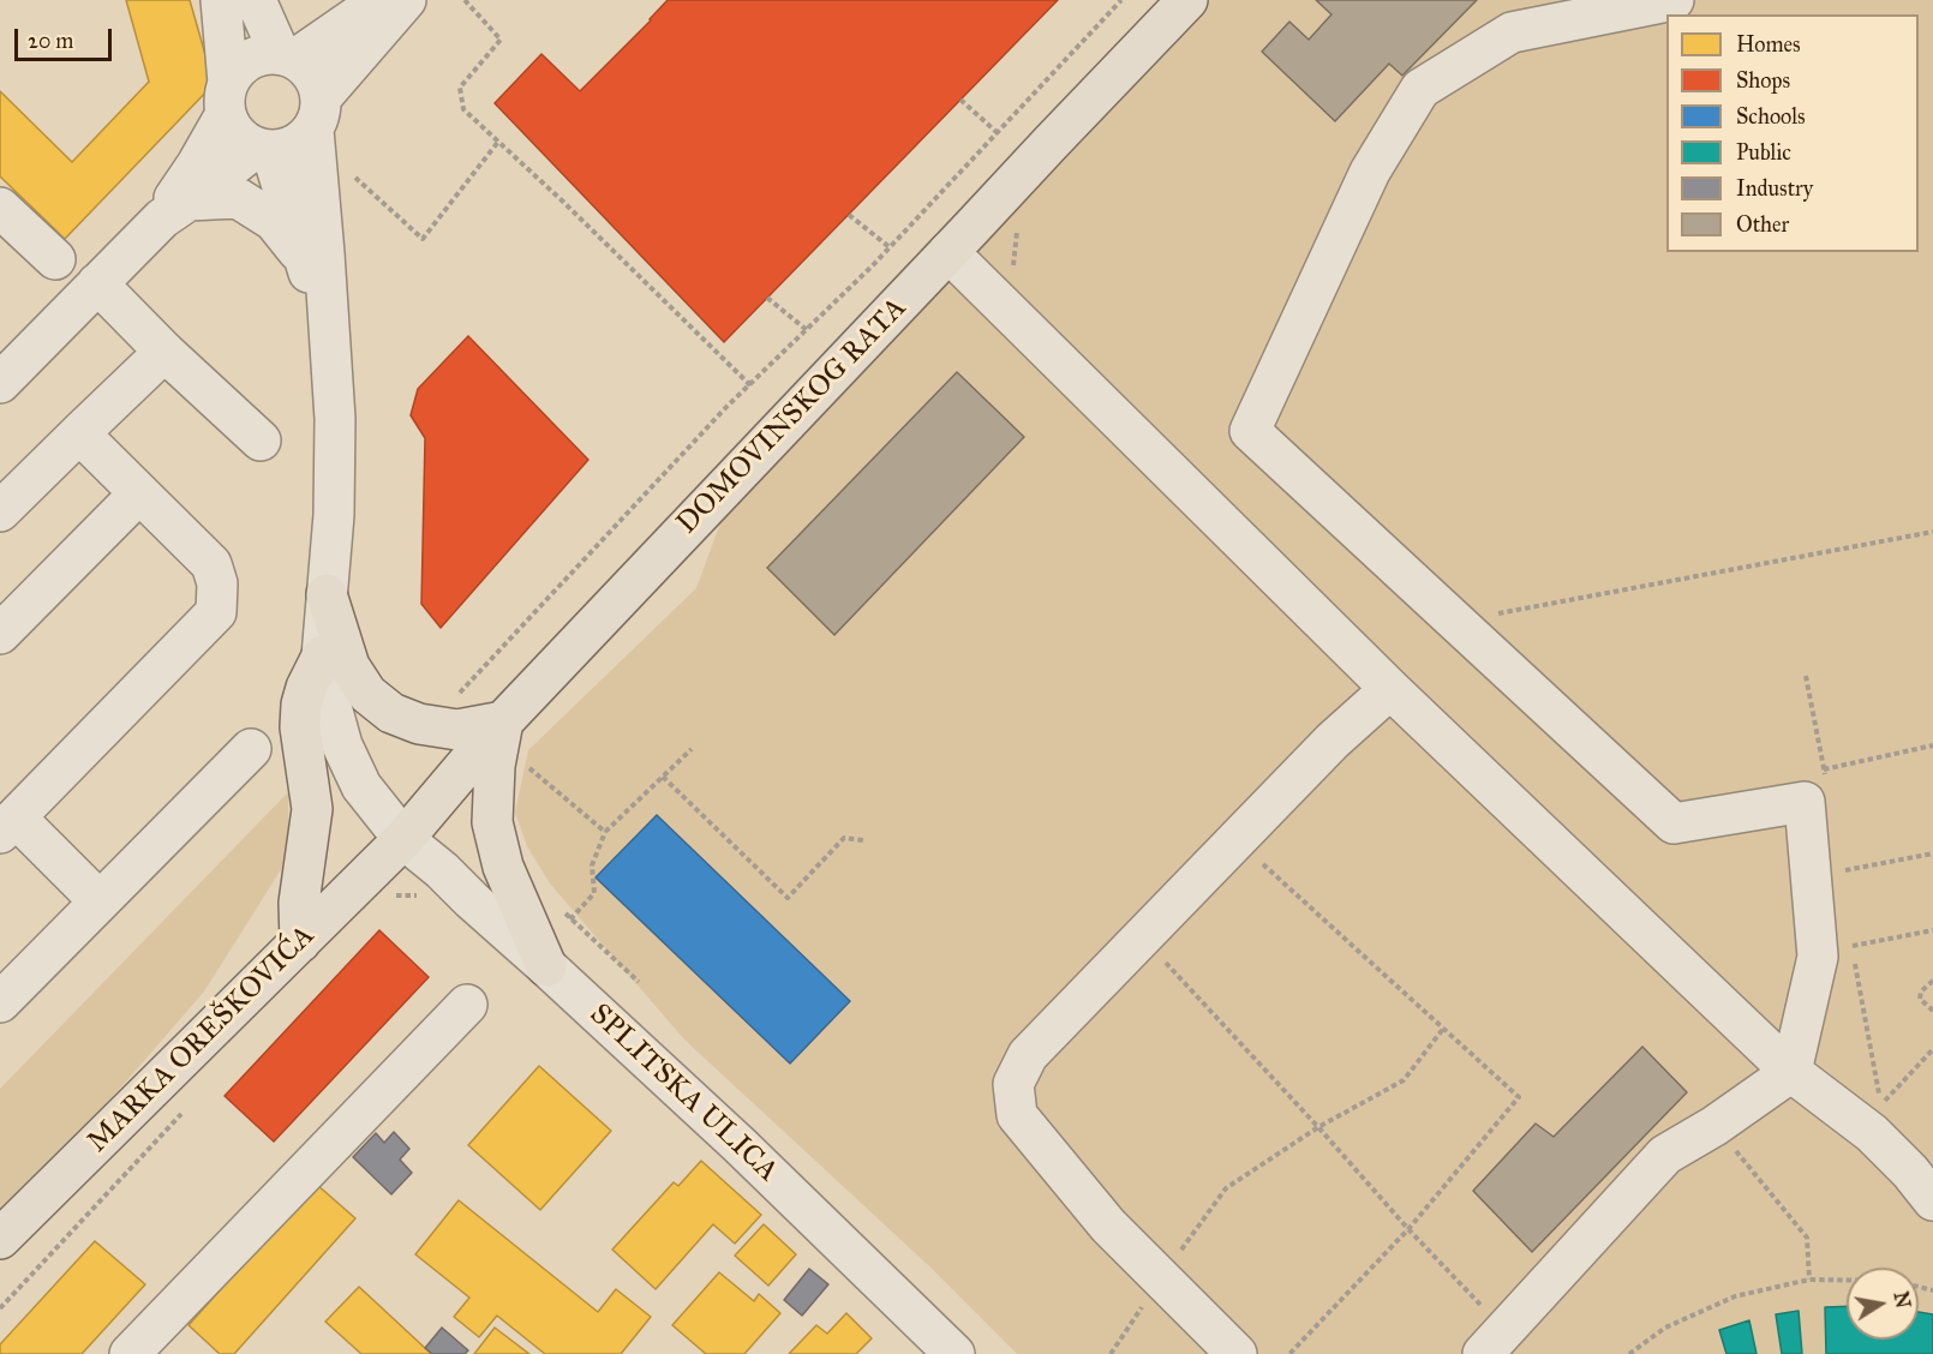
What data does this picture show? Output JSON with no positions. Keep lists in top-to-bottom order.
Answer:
{
  "streets": {
    "main road": ["DOMOVINSKOG RATA", "MARKA OREŠKOVIĆA"],
    "street": ["SPLITSKA ULICA"]
  },
  "crossings": [
    ["DOMOVINSKOG RATA", "MARKA OREŠKOVIĆA"],
    ["DOMOVINSKOG RATA", "SPLITSKA ULICA"],
    ["MARKA OREŠKOVIĆA", "SPLITSKA ULICA"]
  ],
  "legend": [
    "Homes",
    "Shops",
    "Schools",
    "Public",
    "Industry",
    "Other"
  ],
  "scale_bar": "20 m",
  "north": "right"
}
